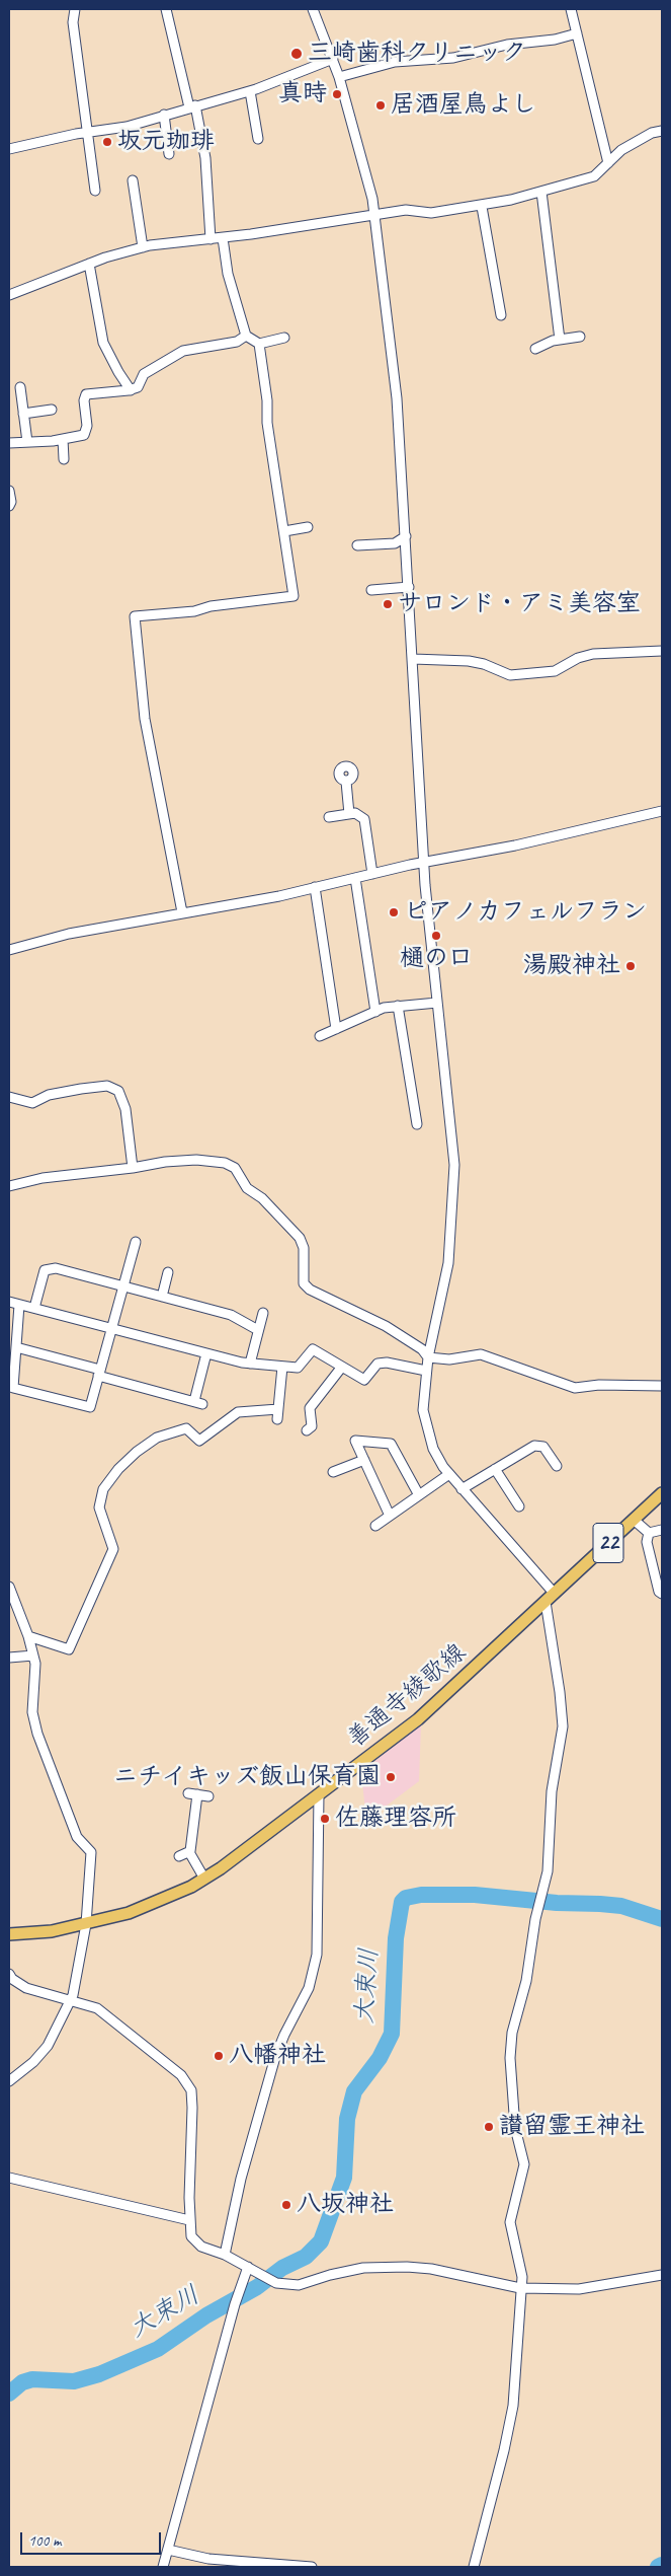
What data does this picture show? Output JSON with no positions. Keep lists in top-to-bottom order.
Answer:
{
  "streets": {
    "main road": ["22", "善通寺綾歌線"]
  },
  "water": ["大束川"],
  "places": [
    "三崎歯科クリニック",
    "真時",
    "居酒屋鳥よし",
    "坂元珈琲",
    "サロンド・アミ美容室",
    "ピアノカフェルフラン",
    "樋の口",
    "湯殿神社",
    "ニチイキッズ飯山保育園",
    "佐藤理容所",
    "八幡神社",
    "讃留霊王神社",
    "八坂神社"
  ],
  "scale_bar": "100 m"
}
